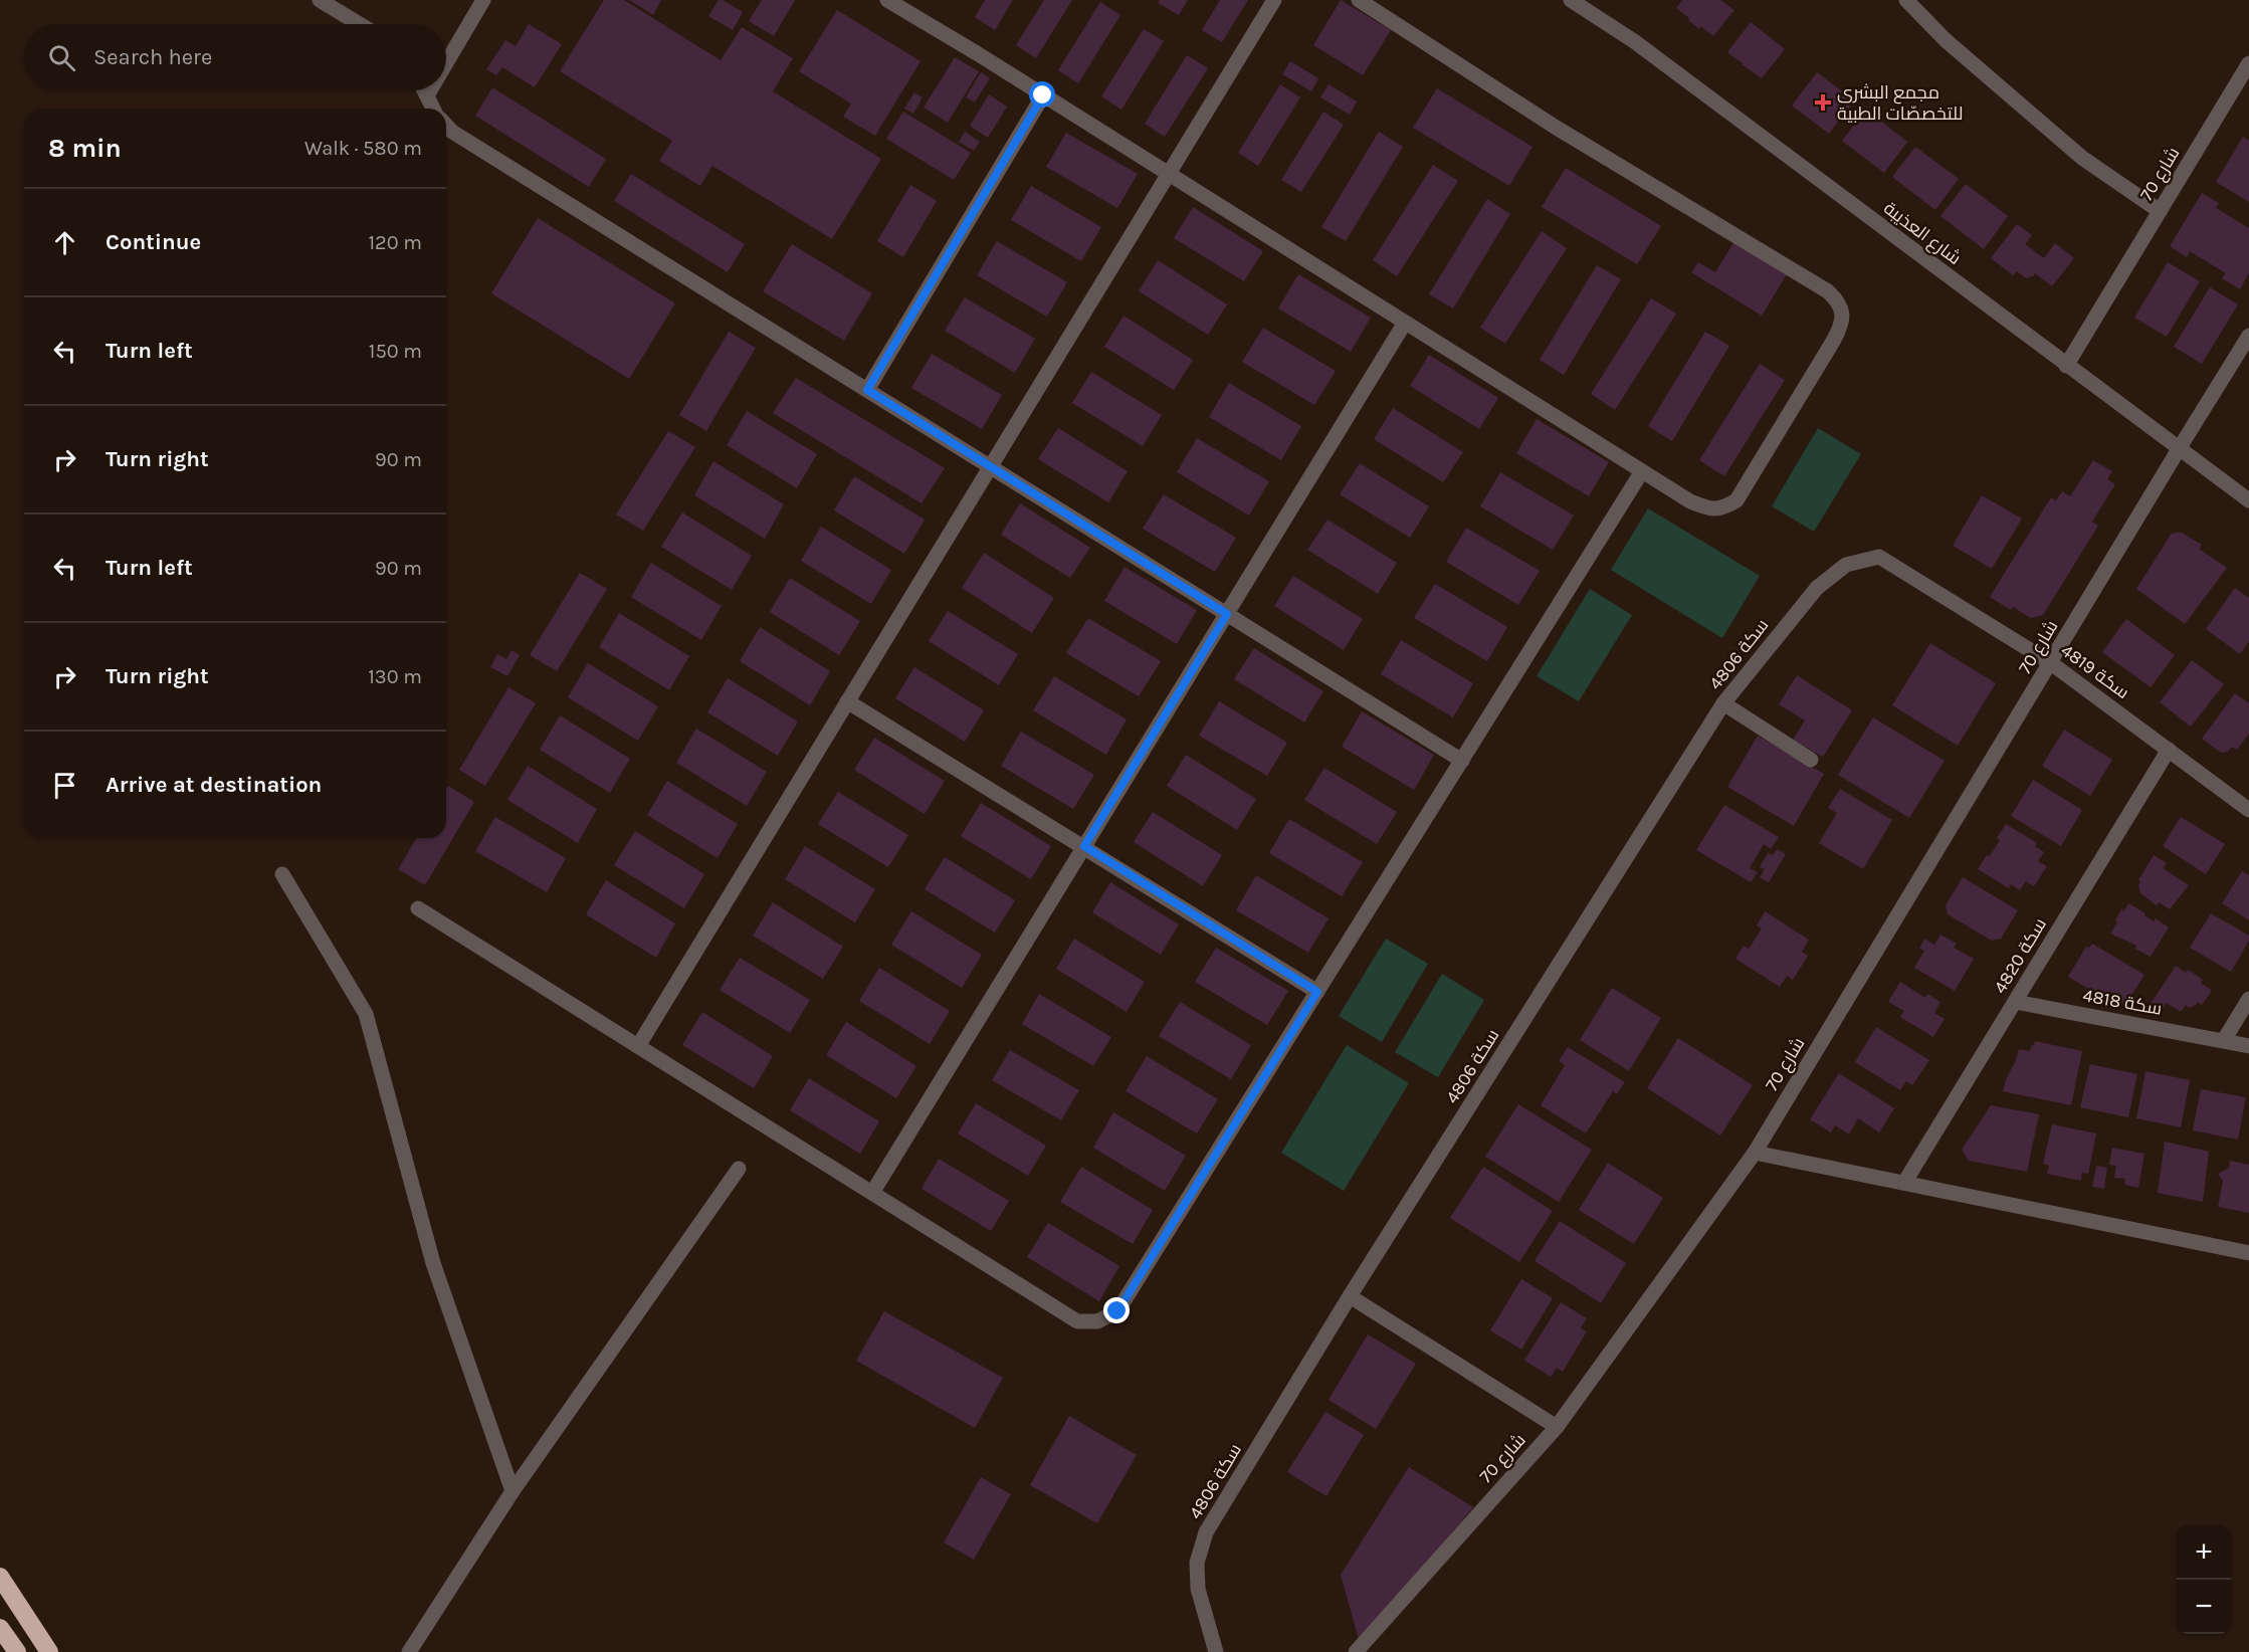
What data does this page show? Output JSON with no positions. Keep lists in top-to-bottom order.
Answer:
{
  "streets": {
    "street": [
      "شارع 70",
      "شارع العذيبة",
      "سكة 4806",
      "سكة 4819",
      "سكة 4820",
      "سكة 4818"
    ]
  },
  "crossings": [
    ["شارع 70", "شارع العذيبة"],
    ["شارع 70", "سكة 4819"],
    ["سكة 4806", "سكة 4819"],
    ["سكة 4819", "سكة 4820"],
    ["سكة 4820", "سكة 4818"]
  ],
  "places": {
    "health": ["مجمع البشرى للتخصصّات الطبية"]
  },
  "page": {
    "search": "Search here",
    "heading": ["8 min", "Walk · 580 m"],
    "list": [
      ["Continue", "120 m"],
      ["Turn left", "150 m"],
      ["Turn right", "90 m"],
      ["Turn left", "90 m"],
      ["Turn right", "130 m"],
      "Arrive at destination"
    ],
    "map_buttons": ["+", "−"]
  }
}
